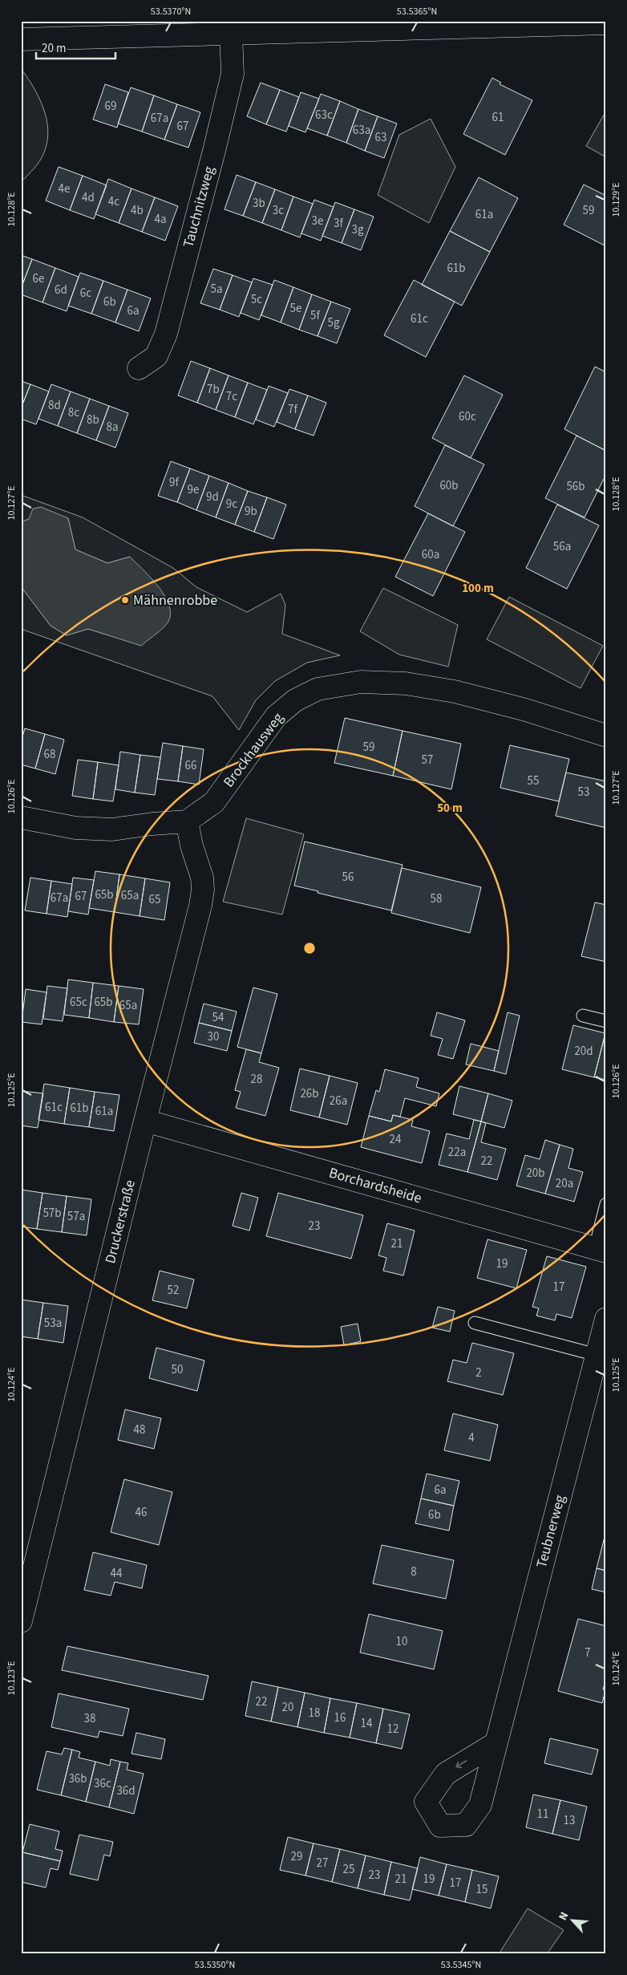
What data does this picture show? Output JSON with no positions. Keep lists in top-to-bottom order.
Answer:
{
  "streets": {
    "street": [
      "Tauchnitzweg",
      "Brockhausweg",
      "Borchardsheide",
      "Druckerstraße",
      "Teubnerweg"
    ]
  },
  "crossings": [
    ["Brockhausweg", "Druckerstraße"],
    ["Borchardsheide", "Druckerstraße"]
  ],
  "places": ["Mähnenrobbe"],
  "house_numbers": [
    "69",
    "63c",
    "61",
    "67a",
    "67",
    "63a",
    "63",
    "4e",
    "4d",
    "4c",
    "3b",
    "4b",
    "3c",
    "59",
    "61a",
    "4a",
    "3e",
    "3f",
    "3g",
    "61b",
    "6e",
    "5a",
    "6d",
    "6c",
    "5c",
    "6b",
    "5e",
    "6a",
    "5f",
    "61c",
    "5g",
    "7b",
    "7c",
    "8d",
    "7f",
    "8c",
    "60c",
    "8b",
    "8a",
    "9f",
    "60b",
    "56b",
    "9e",
    "9d",
    "9c",
    "9b",
    "56a",
    "60a",
    "59",
    "68",
    "57",
    "66",
    "55",
    "53",
    "56",
    "65b",
    "65a",
    "67",
    "67a",
    "58",
    "65",
    "65c",
    "65b",
    "65a",
    "54",
    "30",
    "20d",
    "28",
    "26b",
    "26a",
    "61c",
    "61b",
    "61a",
    "24",
    "22a",
    "22",
    "20b",
    "20a",
    "57b",
    "57a",
    "23",
    "21",
    "19",
    "17",
    "52",
    "53a",
    "50",
    "2",
    "48",
    "4",
    "6a",
    "46",
    "6b",
    "8",
    "44",
    "10",
    "7",
    "22",
    "20",
    "18",
    "16",
    "38",
    "14",
    "12",
    "36b",
    "36c",
    "36d",
    "11",
    "13",
    "29",
    "27",
    "25",
    "23",
    "21",
    "19",
    "17",
    "15"
  ],
  "scale_bar": "20 m",
  "north": "top left",
  "coordinates": [
    "53.5370°N",
    "53.5365°N",
    "10.129°E",
    "10.128°E",
    "10.127°E",
    "10.126°E",
    "10.125°E",
    "10.124°E",
    "10.123°E",
    "53.5350°N",
    "53.5345°N"
  ],
  "rings": ["100 m", "50 m"]
}
